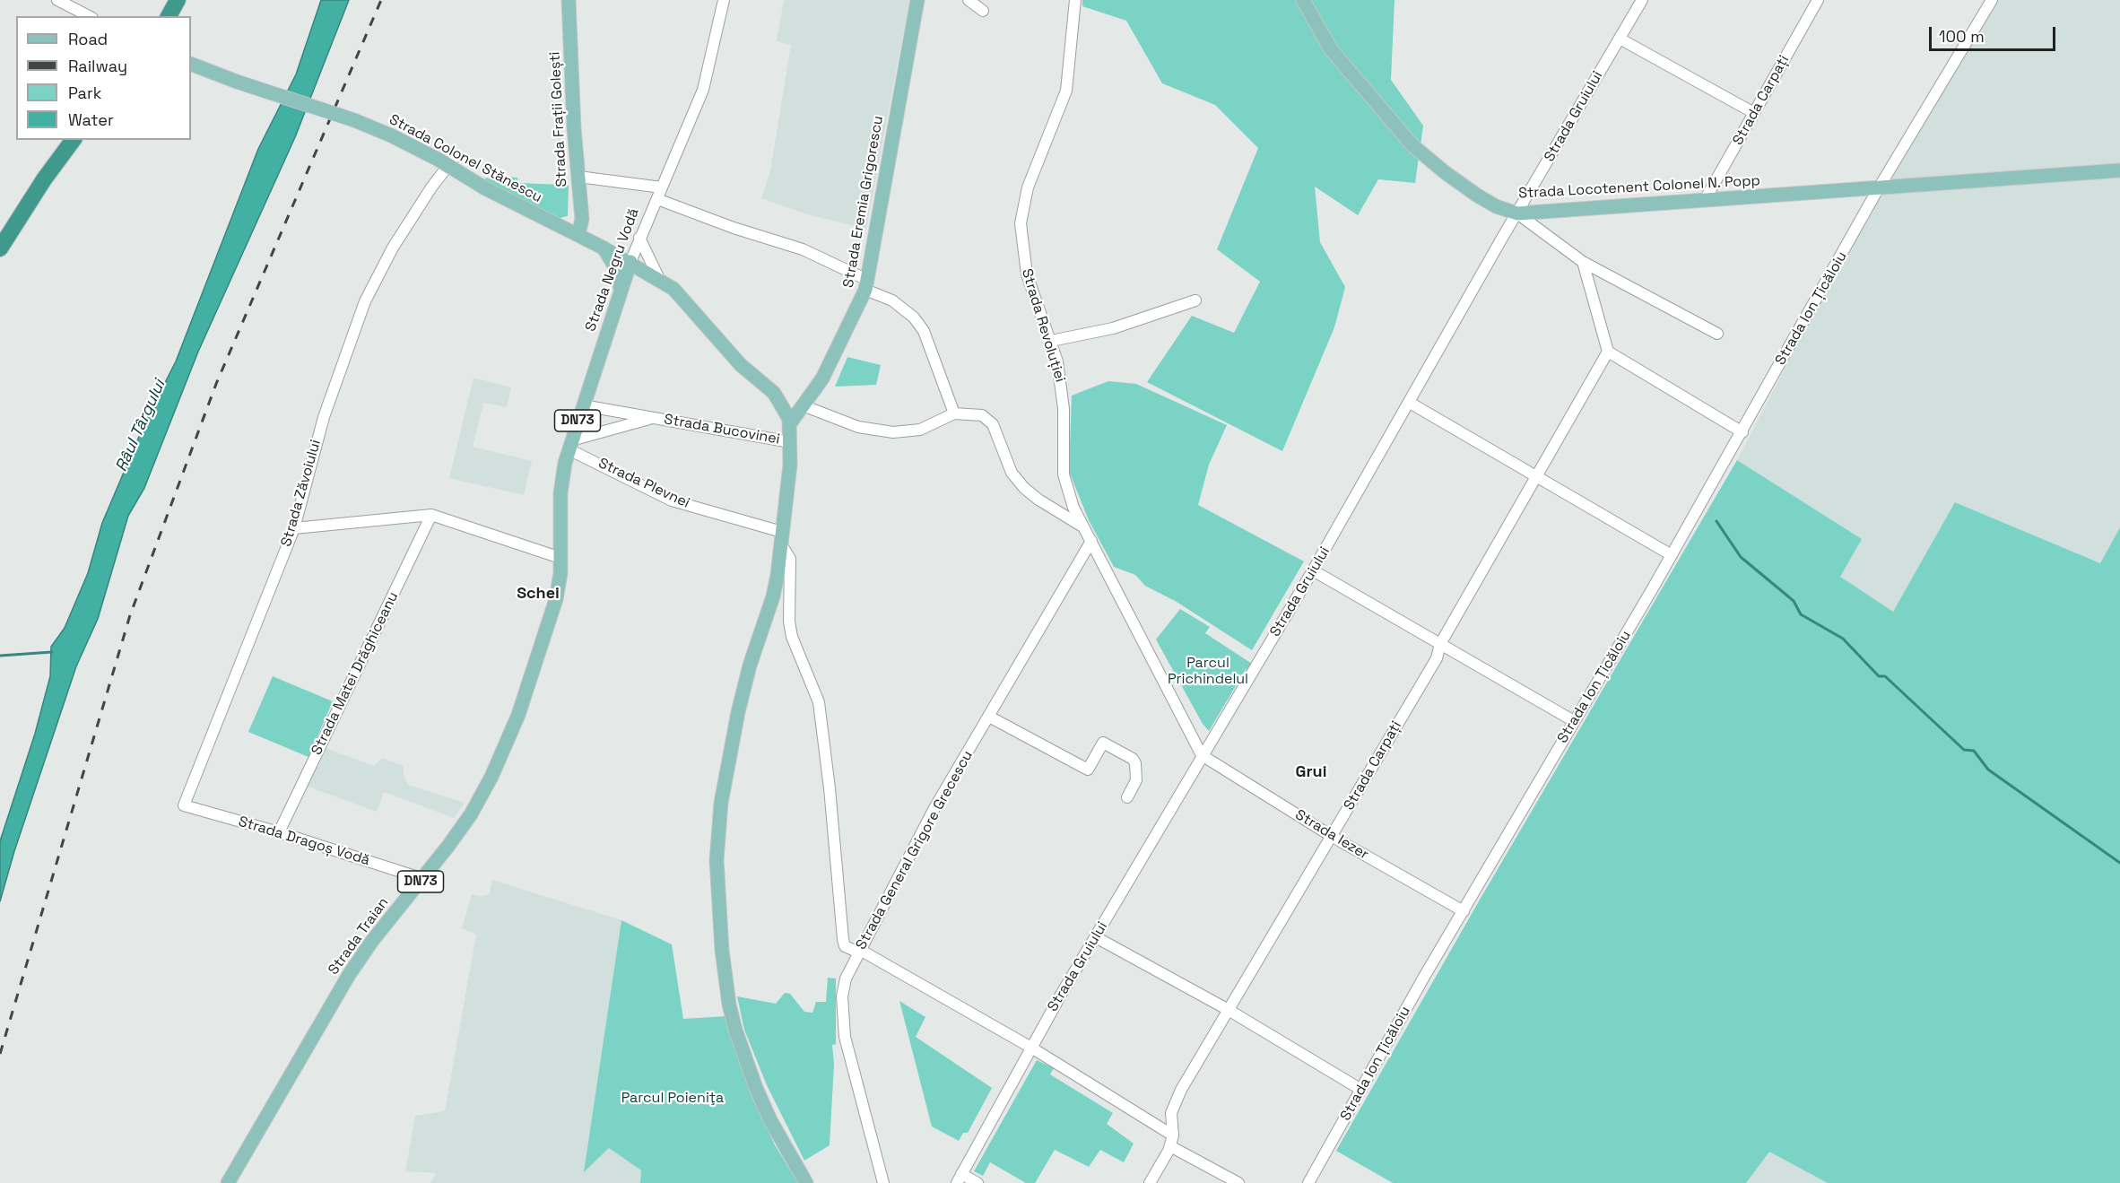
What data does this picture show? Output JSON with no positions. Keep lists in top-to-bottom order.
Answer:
{
  "streets": {
    "main road": [
      "Strada Frații Golești",
      "Strada Colonel Stănescu",
      "Strada Locotenent Colonel N. Popp",
      "Strada Eremia Grigorescu",
      "Strada Negru Vodă",
      "DN73",
      "Strada Traian"
    ],
    "street": [
      "Strada Carpați",
      "Strada Gruiului",
      "Strada Ion Țicăloiu",
      "Strada Revoluției",
      "Strada Bucovinei",
      "Strada Plevnei",
      "Strada Zăvoiului",
      "Strada Matei Drăghiceanu",
      "Strada Iezer",
      "Strada Dragoș Vodă",
      "Strada General Grigore Grecescu"
    ]
  },
  "crossings": [
    ["Strada Carpați", "Strada Locotenent Colonel N. Popp"],
    ["Strada Carpați", "Strada Iezer"],
    ["Strada Gruiului", "Strada Locotenent Colonel N. Popp"],
    ["Strada Gruiului", "Strada Revoluției"],
    ["Strada Gruiului", "Strada Iezer"],
    ["Strada Frații Golești", "Strada Colonel Stănescu"],
    ["Strada Colonel Stănescu", "Strada Eremia Grigorescu"],
    ["Strada Colonel Stănescu", "Strada Negru Vodă"],
    ["Strada Locotenent Colonel N. Popp", "Strada Ion Țicăloiu"],
    ["Strada Negru Vodă", "Strada Bucovinei"],
    ["Strada Negru Vodă", "Strada Plevnei"],
    ["Strada Negru Vodă", "Strada Traian"],
    ["Strada Ion Țicăloiu", "Strada Iezer"],
    ["Strada Revoluției", "Strada Iezer"],
    ["Strada Revoluției", "Strada General Grigore Grecescu"],
    ["Strada Bucovinei", "Strada Plevnei"],
    ["Strada Zăvoiului", "Strada Dragoș Vodă"],
    ["Strada Matei Drăghiceanu", "Strada Dragoș Vodă"],
    ["Strada Dragoș Vodă", "Strada Traian"]
  ],
  "districts": ["Schei", "Grui"],
  "water": ["Râul Târgului"],
  "parks": ["Parcul Prichindelul", "Parcul Poieniţa"],
  "legend": [
    "Road",
    "Railway",
    "Park",
    "Water"
  ],
  "scale_bar": "100 m"
}
